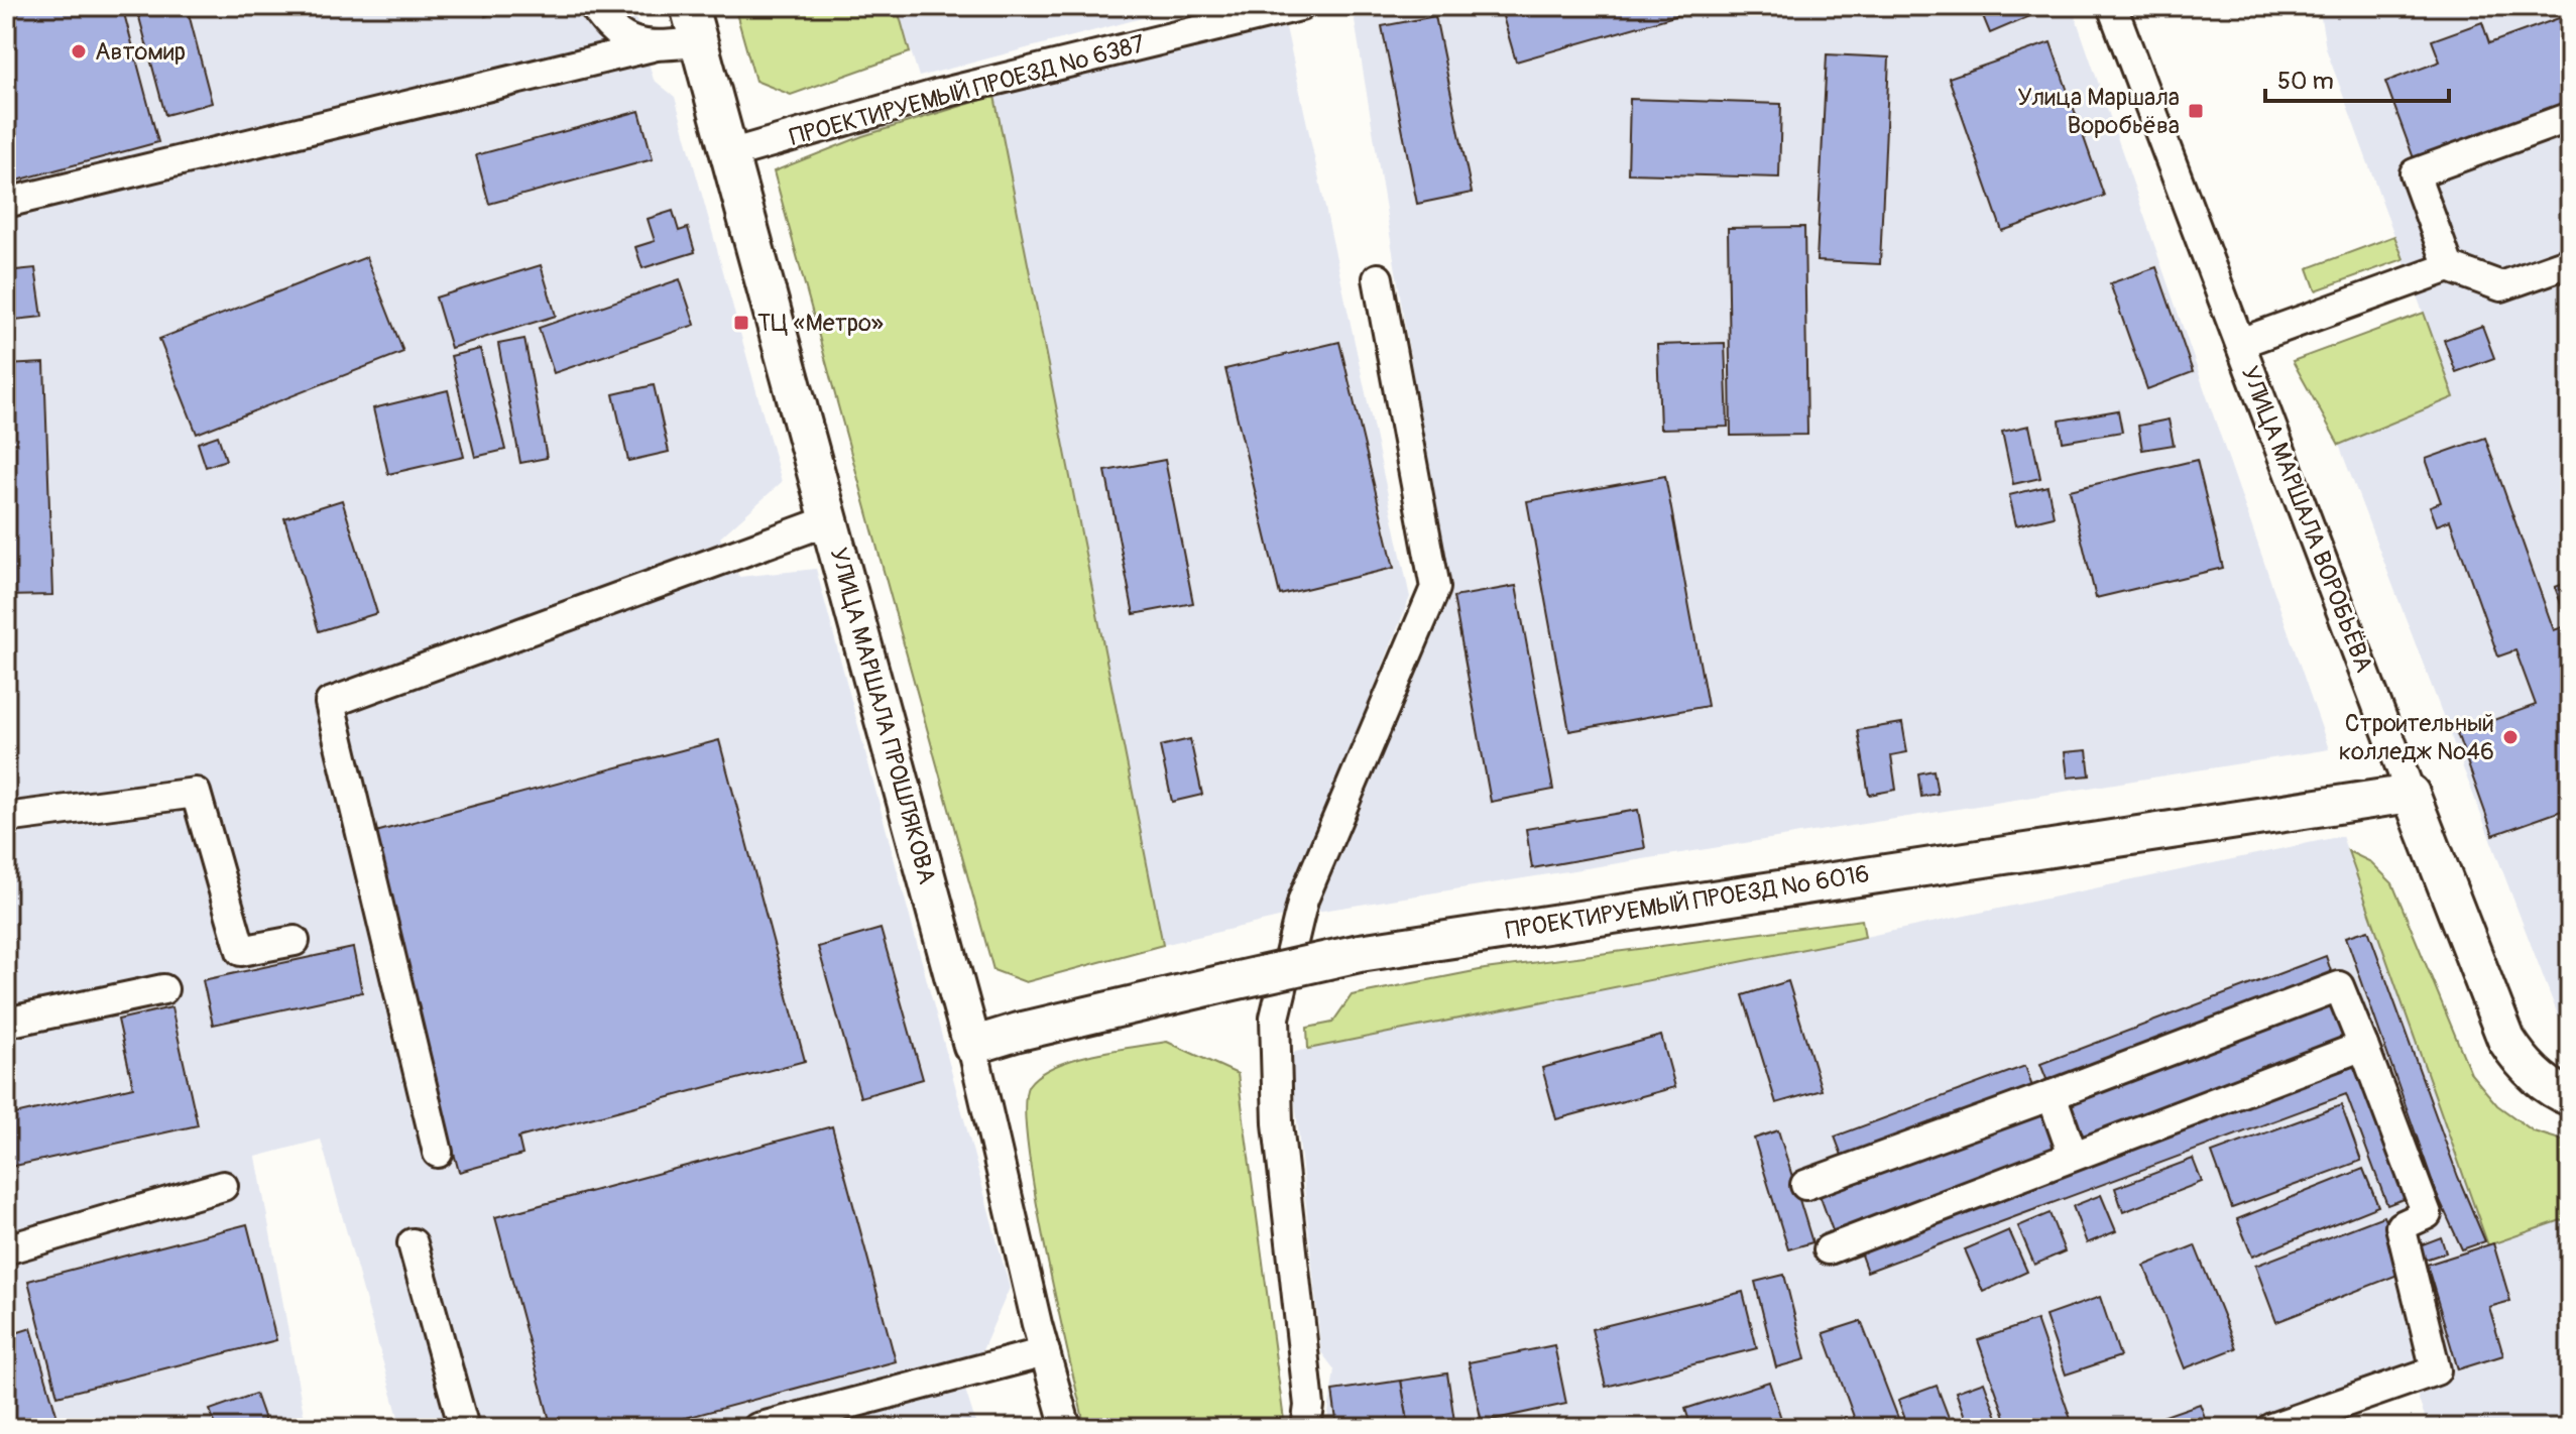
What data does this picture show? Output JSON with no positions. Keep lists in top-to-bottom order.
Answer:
{
  "streets": {
    "main road": ["УЛИЦА МАРШАЛА ВОРОБЬЁВА", "УЛИЦА МАРШАЛА ПРОШЛЯКОВА", "ПРОЕКТИРУЕМЫЙ ПРОЕЗД № 6016"],
    "street": ["ПРОЕКТИРУЕМЫЙ ПРОЕЗД № 6387"]
  },
  "crossings": [
    ["ПРОЕКТИРУЕМЫЙ ПРОЕЗД № 6387", "УЛИЦА МАРШАЛА ПРОШЛЯКОВА"],
    ["УЛИЦА МАРШАЛА ВОРОБЬЁВА", "ПРОЕКТИРУЕМЫЙ ПРОЕЗД № 6016"],
    ["УЛИЦА МАРШАЛА ПРОШЛЯКОВА", "ПРОЕКТИРУЕМЫЙ ПРОЕЗД № 6016"]
  ],
  "places": {
    "other": ["Автомир", "Строительный колледж №46"],
    "transit": ["Улица Маршала Воробьёва", "ТЦ «Метро»"]
  },
  "scale_bar": "50 m"
}
